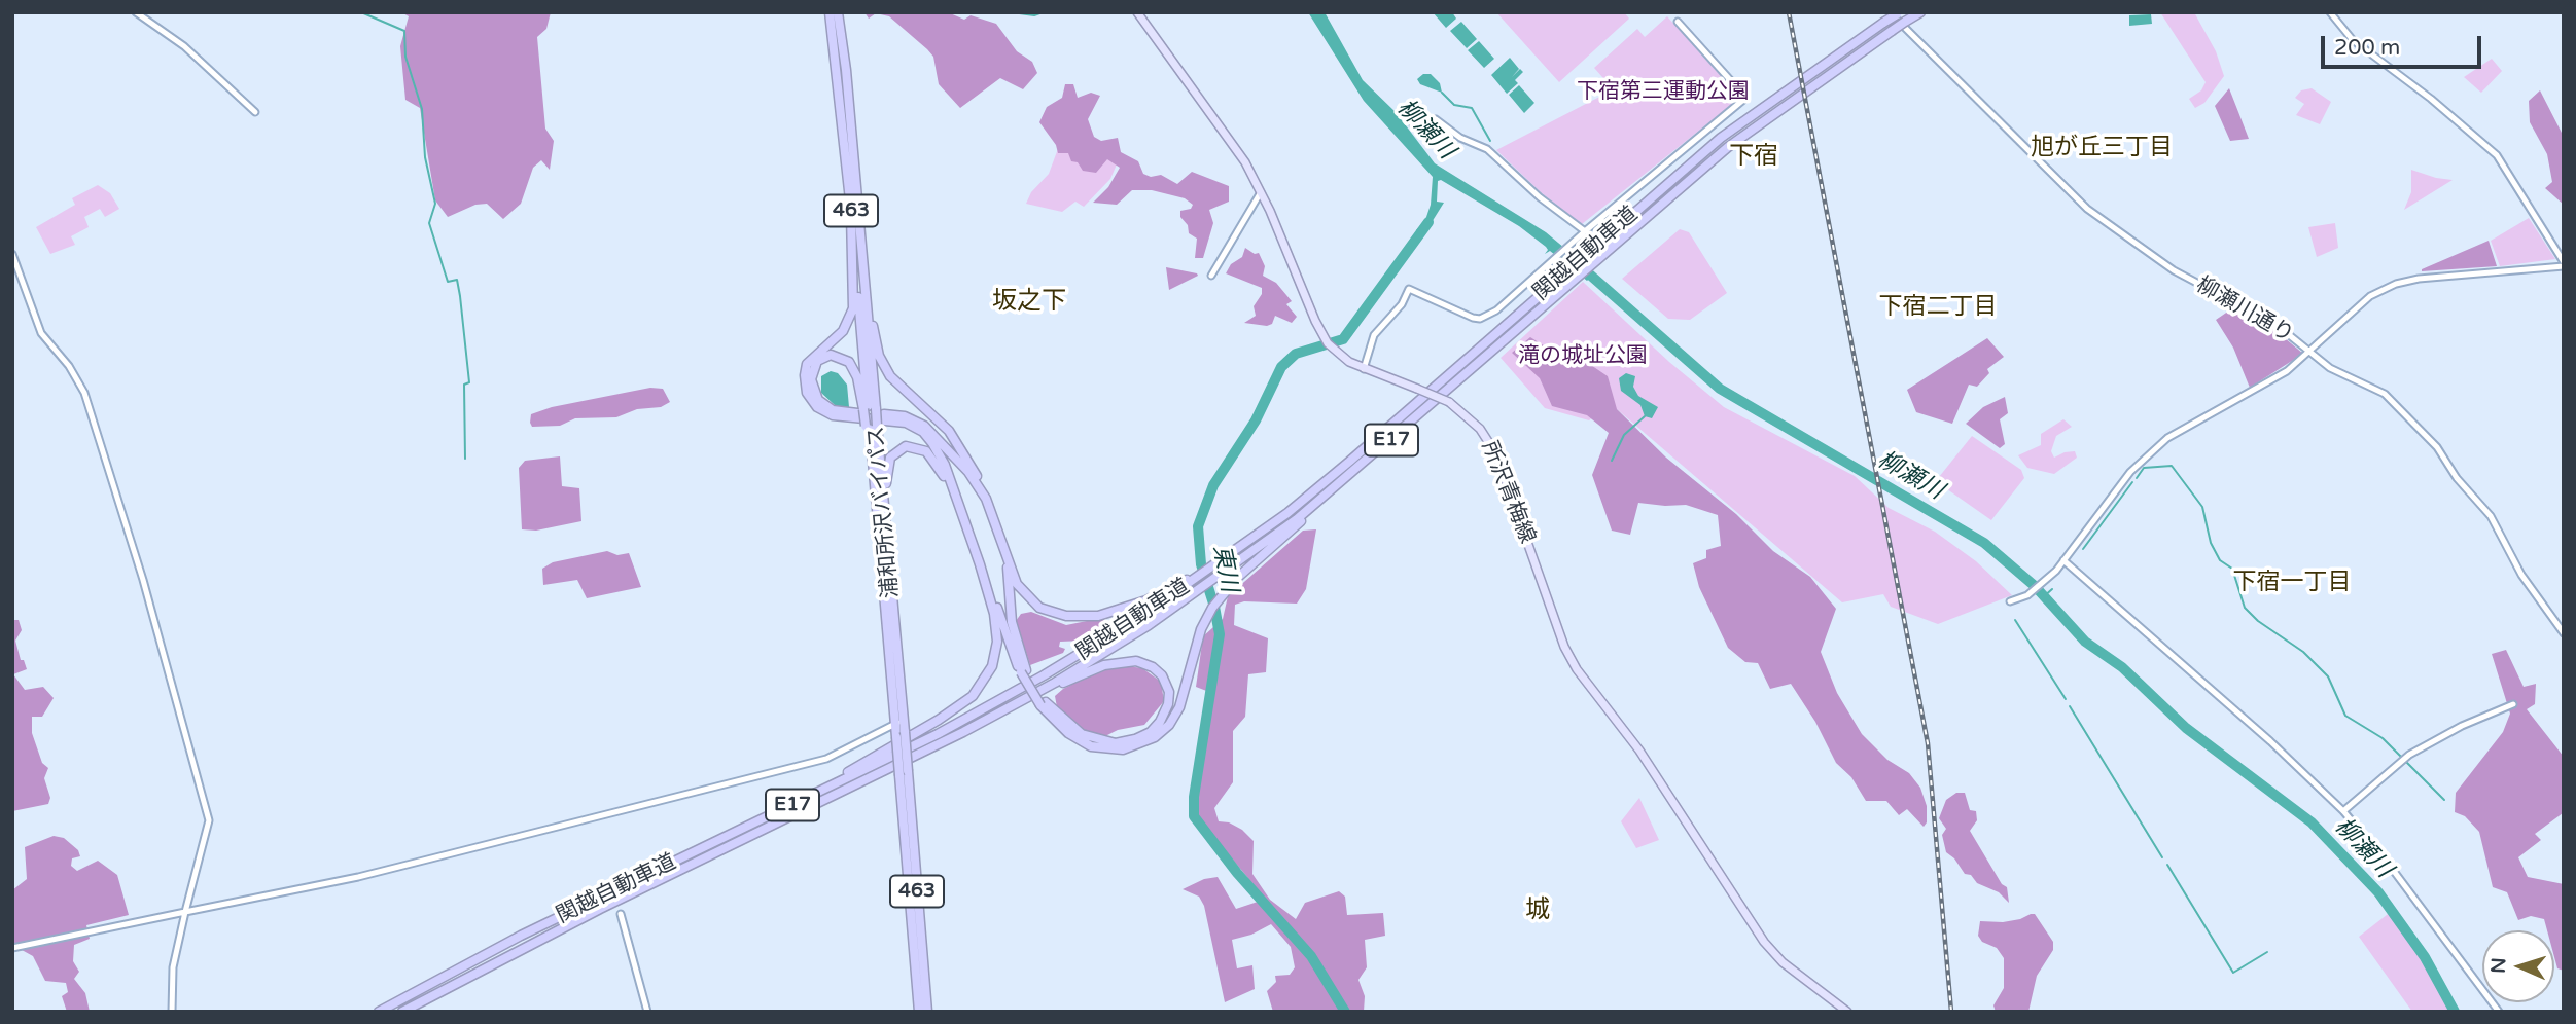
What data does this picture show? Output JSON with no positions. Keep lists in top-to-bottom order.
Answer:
{
  "streets": {
    "highway": [
      "463",
      "関越自動車道",
      "E17",
      "浦和所沢バイパス"
    ],
    "main road": ["所沢青梅線"],
    "street": ["柳瀬川通り"]
  },
  "crossings": [
    ["関越自動車道", "柳瀬川通り"]
  ],
  "districts": [
    "旭が丘三丁目",
    "下宿",
    "坂之下",
    "下宿二丁目",
    "下宿一丁目",
    "城"
  ],
  "water": ["柳瀬川", "東川"],
  "parks": ["下宿第三運動公園", "滝の城址公園"],
  "scale_bar": "200 m",
  "north": "left"
}
